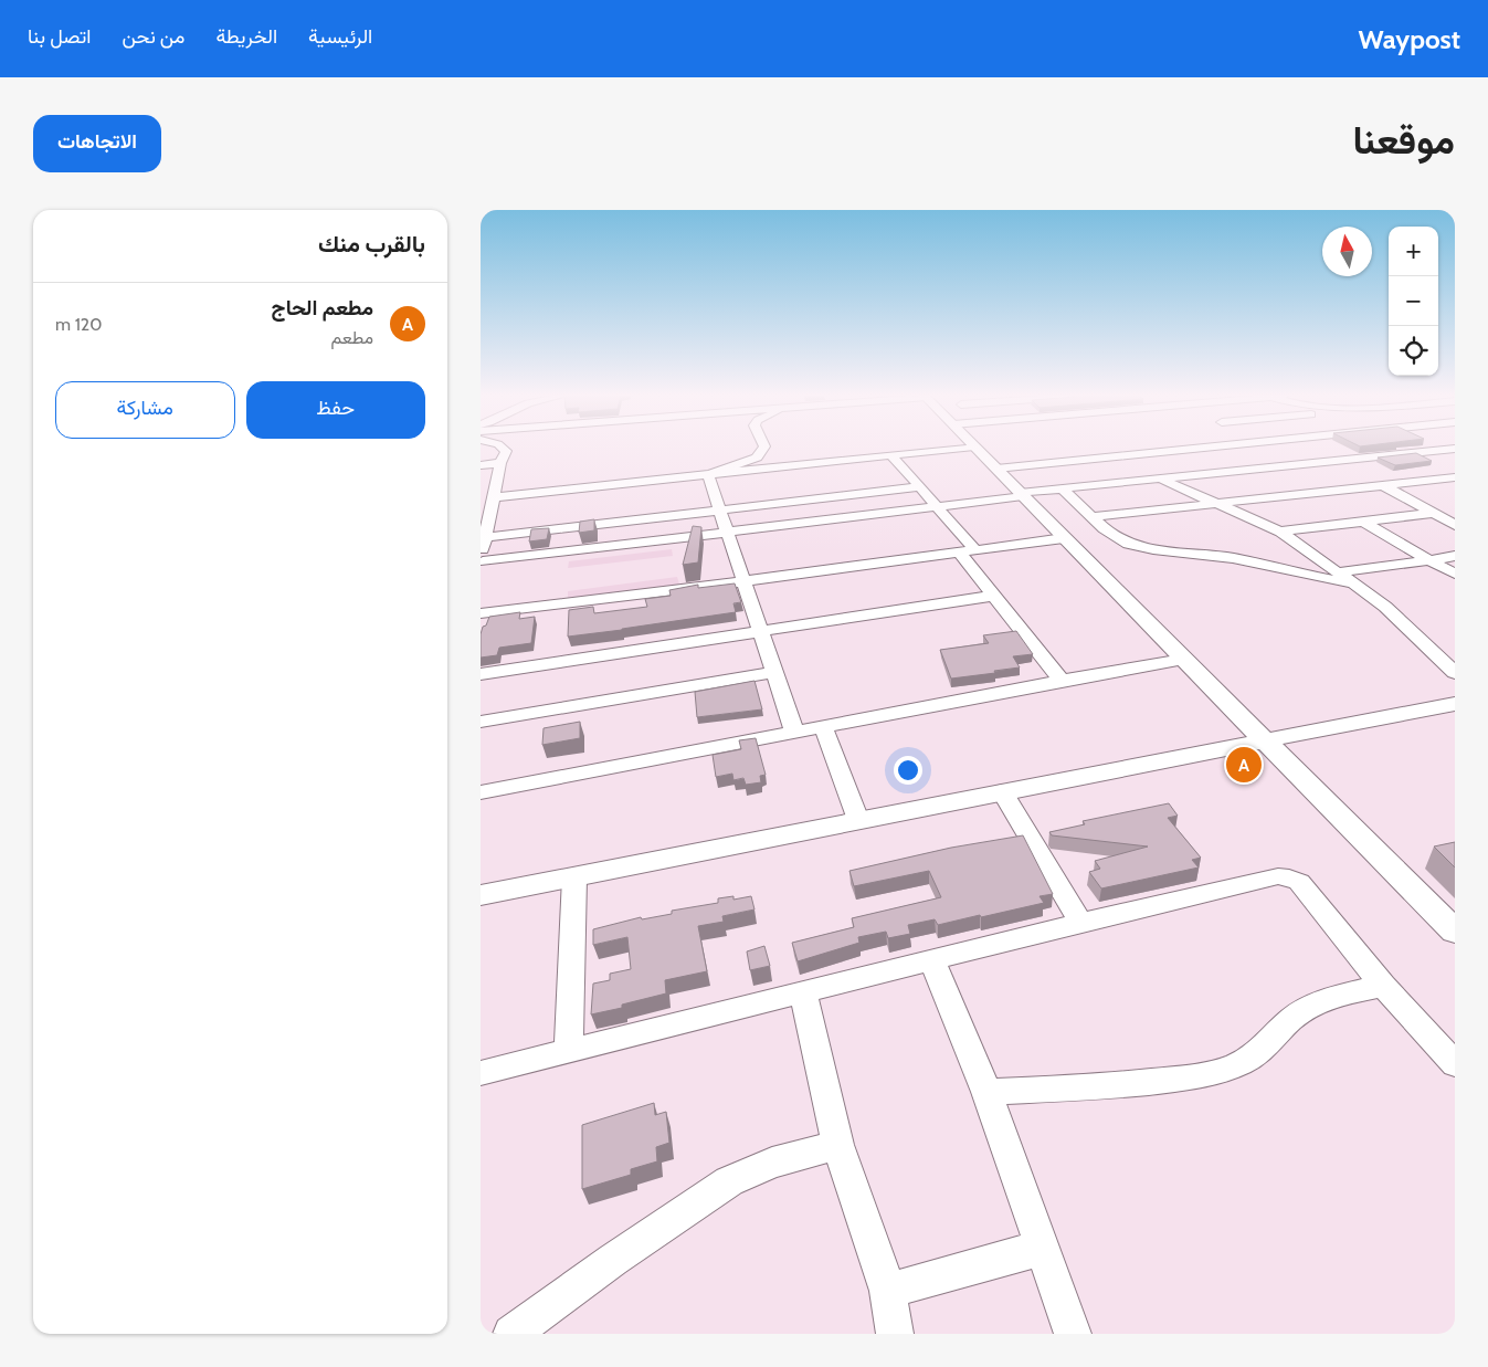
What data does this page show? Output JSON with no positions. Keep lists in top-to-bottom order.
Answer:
{
  "north": "top",
  "page": {
    "header": "Waypost",
    "nav": [
      "الرئيسية",
      "الخريطة",
      "من نحن",
      "اتصل بنا"
    ],
    "title": "موقعنا",
    "buttons": [
      "الاتجاهات",
      ["حفظ", "مشاركة"]
    ],
    "heading": "بالقرب منك",
    "map_buttons": ["+", "−"],
    "list": [
      {
        "mark": "A",
        "name": "مطعم الحاج",
        "note": "مطعم",
        "value": "120 m"
      }
    ],
    "pins": "A"
  }
}
